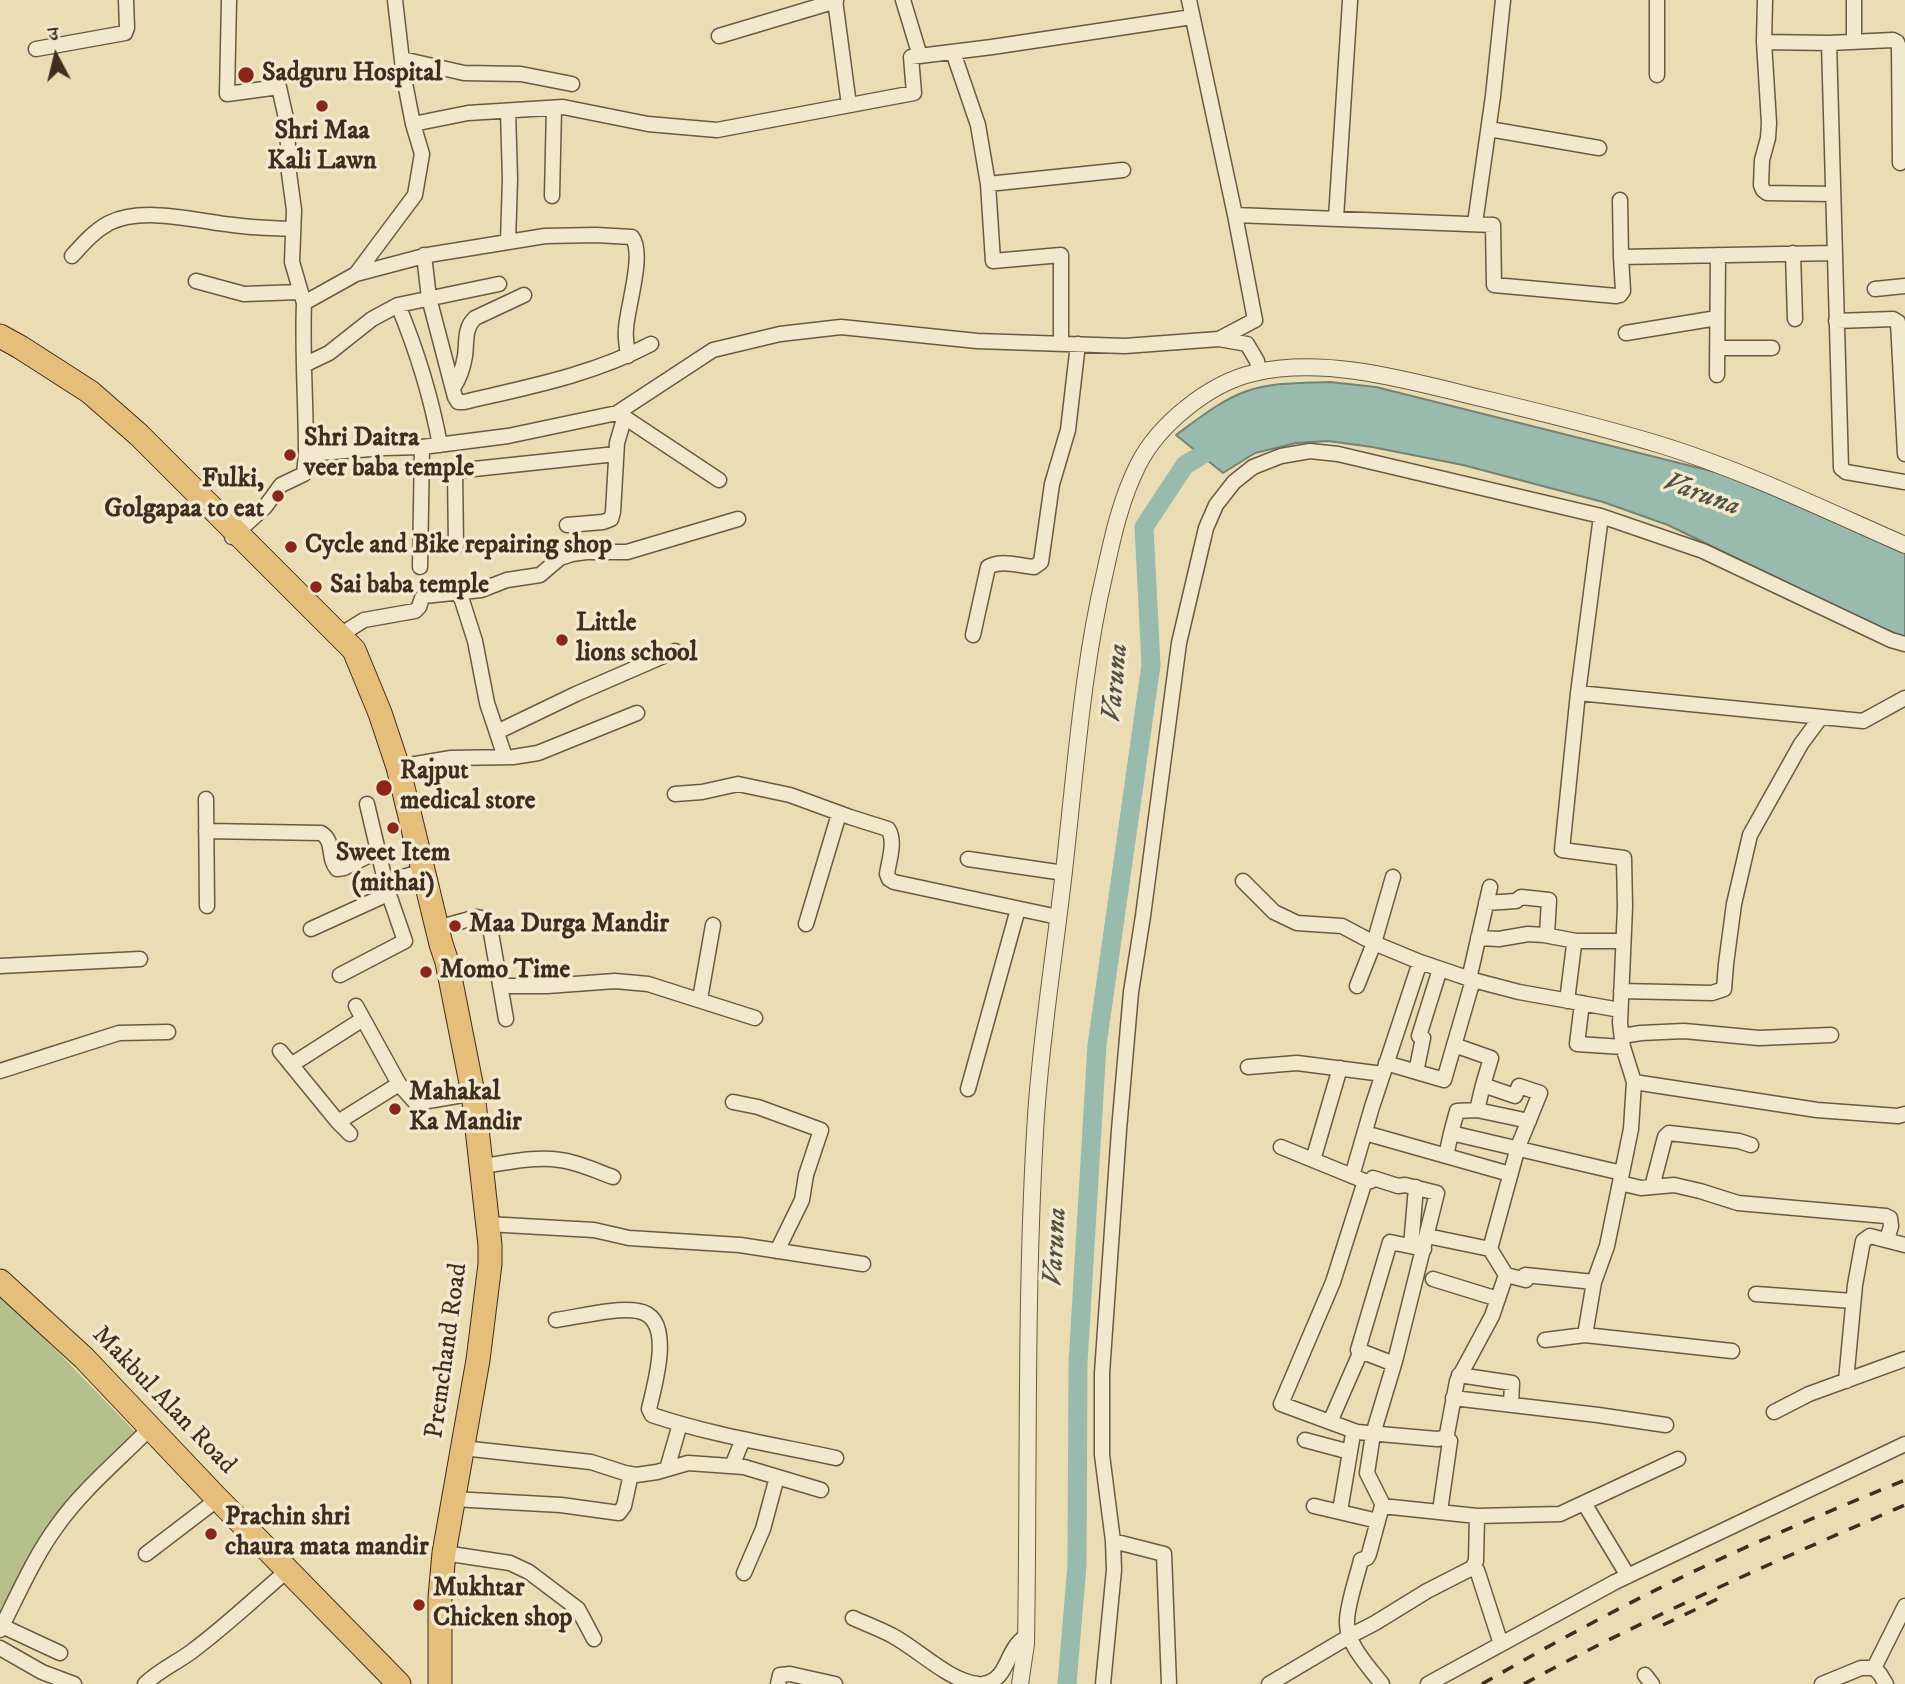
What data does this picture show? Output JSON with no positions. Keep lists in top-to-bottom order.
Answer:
{
  "streets": {
    "highway": ["Premchand Road", "Makbul Alan Road"]
  },
  "water": ["Varuna"],
  "places": [
    "Sadguru Hospital",
    "Shri Maa Kali Lawn",
    "Shri Daitra veer baba temple",
    "Fulki, Golgapaa to eat",
    "Cycle and Bike repairing shop",
    "Sai baba temple",
    "Little lions school",
    "Rajput medical store",
    "Sweet Item (mithai)",
    "Maa Durga Mandir",
    "Momo Time",
    "Mahakal Ka Mandir",
    "Prachin shri chaura mata mandir",
    "Mukhtar Chicken shop"
  ],
  "north": "top"
}
